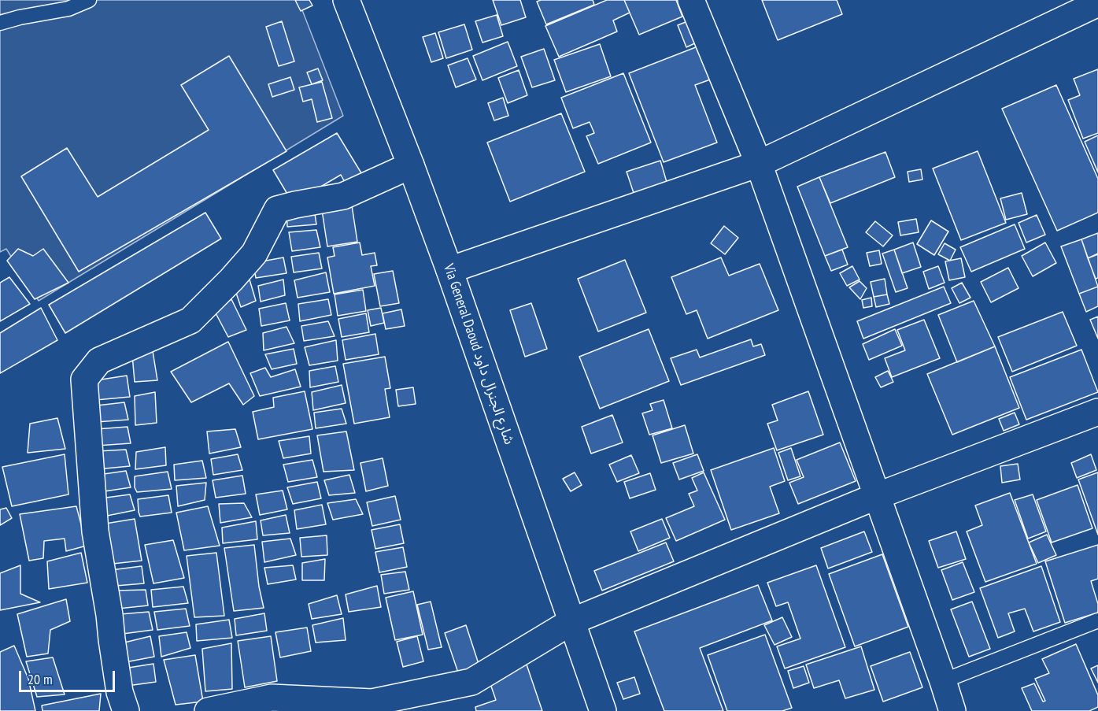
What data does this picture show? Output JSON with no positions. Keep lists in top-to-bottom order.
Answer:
{
  "streets": {
    "street": ["Via General Daoud شارع الجنرال داود"]
  },
  "scale_bar": "20 m"
}
